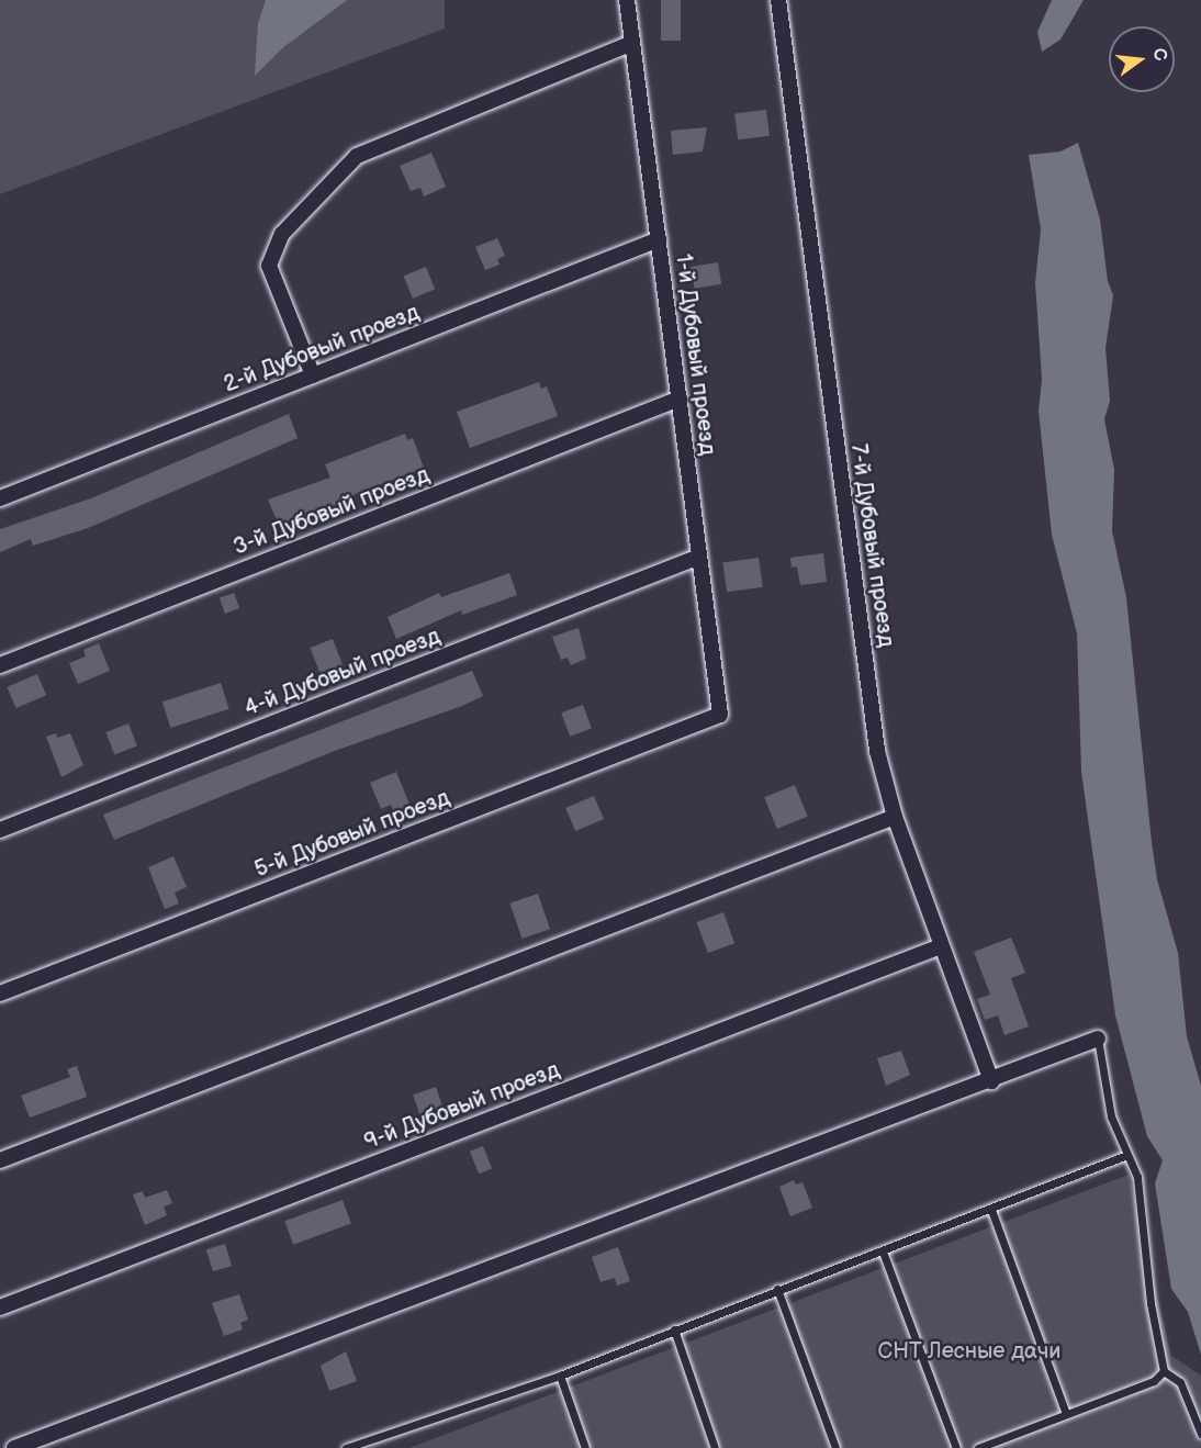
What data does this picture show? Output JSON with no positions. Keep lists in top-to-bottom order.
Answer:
{
  "streets": {
    "street": [
      "2-й Дубовый проезд",
      "1-й Дубовый проезд",
      "3-й Дубовый проезд",
      "7-й Дубовый проезд",
      "4-й Дубовый проезд",
      "5-й Дубовый проезд",
      "9-й Дубовый проезд"
    ]
  },
  "crossings": [
    ["2-й Дубовый проезд", "1-й Дубовый проезд"],
    ["1-й Дубовый проезд", "3-й Дубовый проезд"],
    ["1-й Дубовый проезд", "4-й Дубовый проезд"],
    ["1-й Дубовый проезд", "5-й Дубовый проезд"],
    ["7-й Дубовый проезд", "9-й Дубовый проезд"]
  ],
  "parks": ["СНТ Лесные дачи"],
  "north": "right"
}
